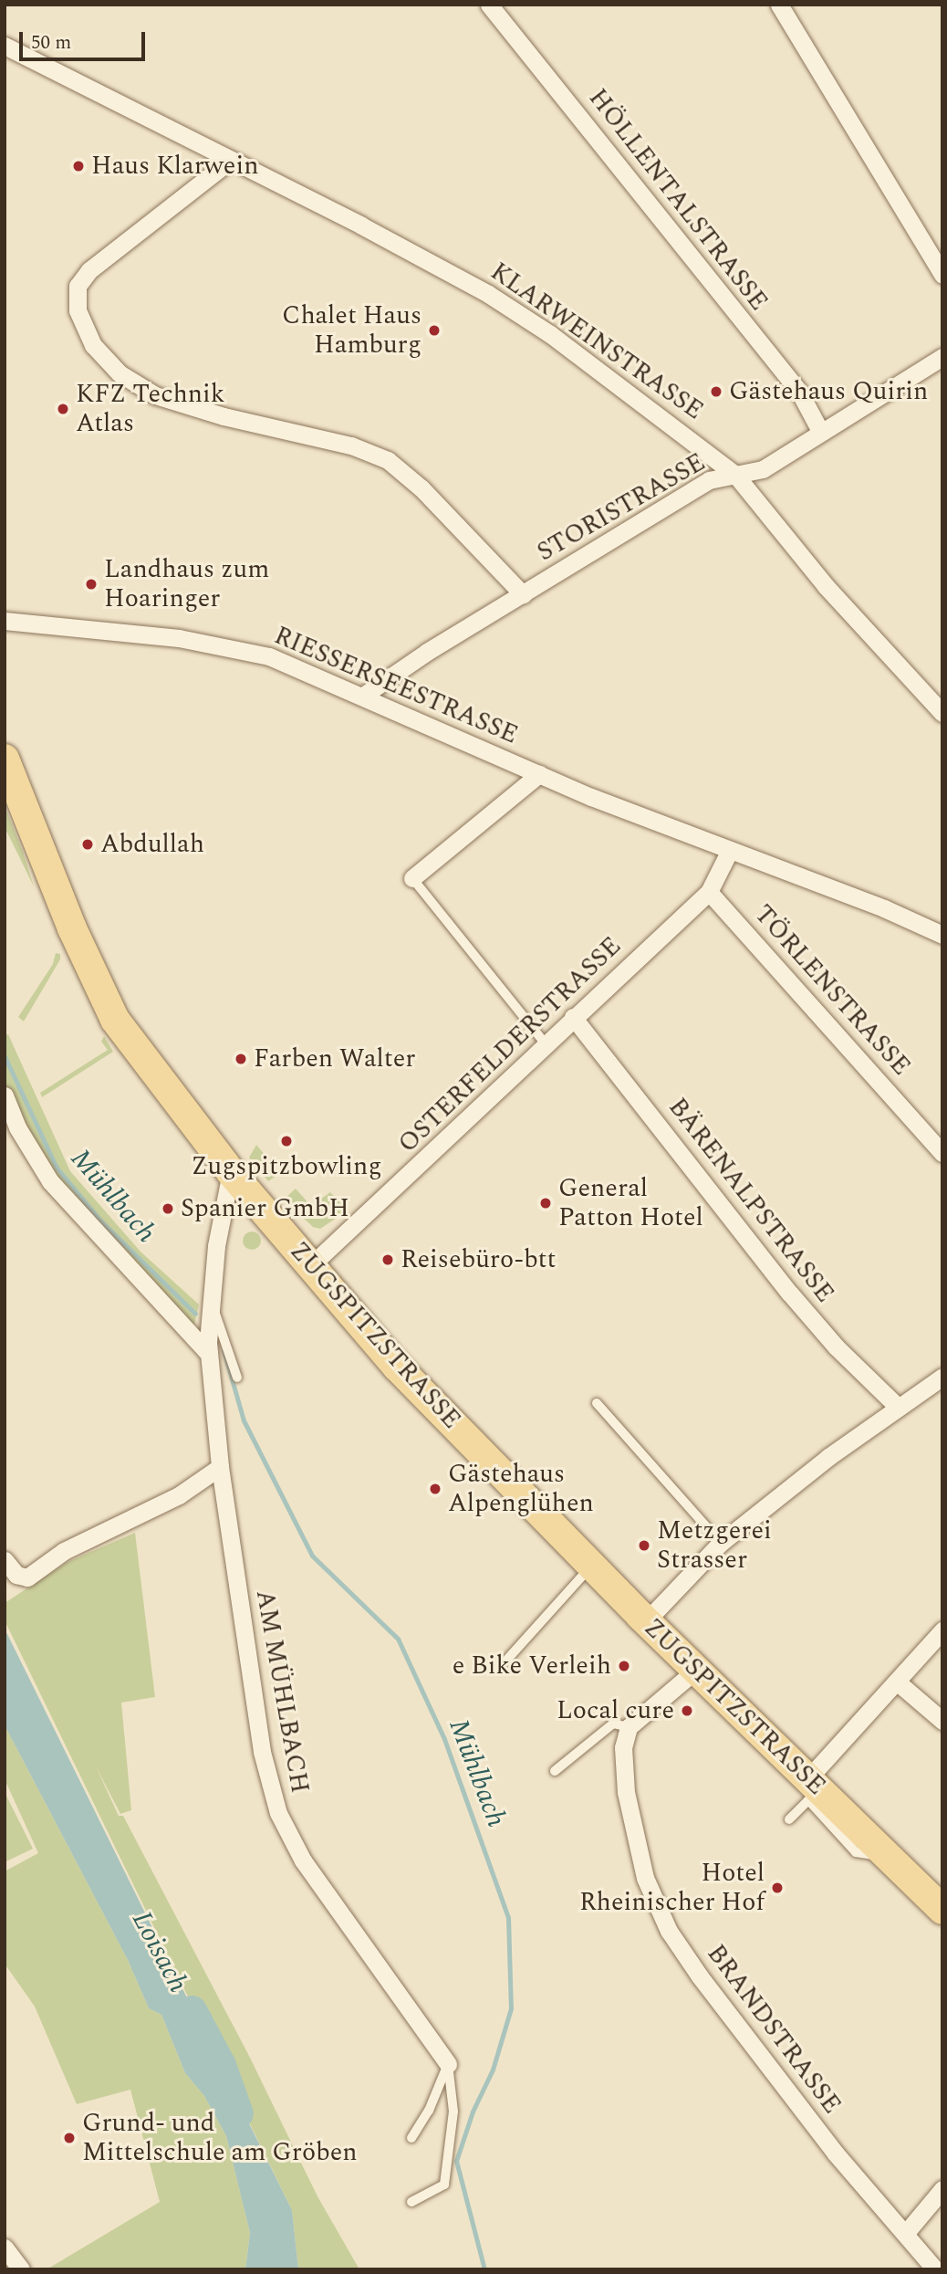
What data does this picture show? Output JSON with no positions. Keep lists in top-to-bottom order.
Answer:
{
  "streets": {
    "main road": ["ZUGSPITZSTRASSE"],
    "street": [
      "HÖLLENTALSTRASSE",
      "KLARWEINSTRASSE",
      "STORISTRASSE",
      "RIESSERSEESTRASSE",
      "TÖRLENSTRASSE",
      "OSTERFELDERSTRASSE",
      "BÄRENALPSTRASSE",
      "AM MÜHLBACH",
      "BRANDSTRASSE"
    ]
  },
  "crossings": [
    ["HÖLLENTALSTRASSE", "STORISTRASSE"],
    ["KLARWEINSTRASSE", "STORISTRASSE"],
    ["STORISTRASSE", "RIESSERSEESTRASSE"],
    ["RIESSERSEESTRASSE", "OSTERFELDERSTRASSE"],
    ["TÖRLENSTRASSE", "OSTERFELDERSTRASSE"],
    ["OSTERFELDERSTRASSE", "BÄRENALPSTRASSE"],
    ["OSTERFELDERSTRASSE", "ZUGSPITZSTRASSE"],
    ["ZUGSPITZSTRASSE", "AM MÜHLBACH"]
  ],
  "water": ["Mühlbach", "Loisach"],
  "places": [
    "Haus Klarwein",
    "Chalet Haus Hamburg",
    "Gästehaus Quirin",
    "KFZ Technik Atlas",
    "Landhaus zum Hoaringer",
    "Abdullah",
    "Farben Walter",
    "Zugspitzbowling",
    "General Patton Hotel",
    "Spanier GmbH",
    "Reisebüro-btt",
    "Gästehaus Alpenglühen",
    "Metzgerei Strasser",
    "e Bike Verleih",
    "Local cure",
    "Hotel Rheinischer Hof",
    "Grund- und Mittelschule am Gröben"
  ],
  "scale_bar": "50 m"
}
